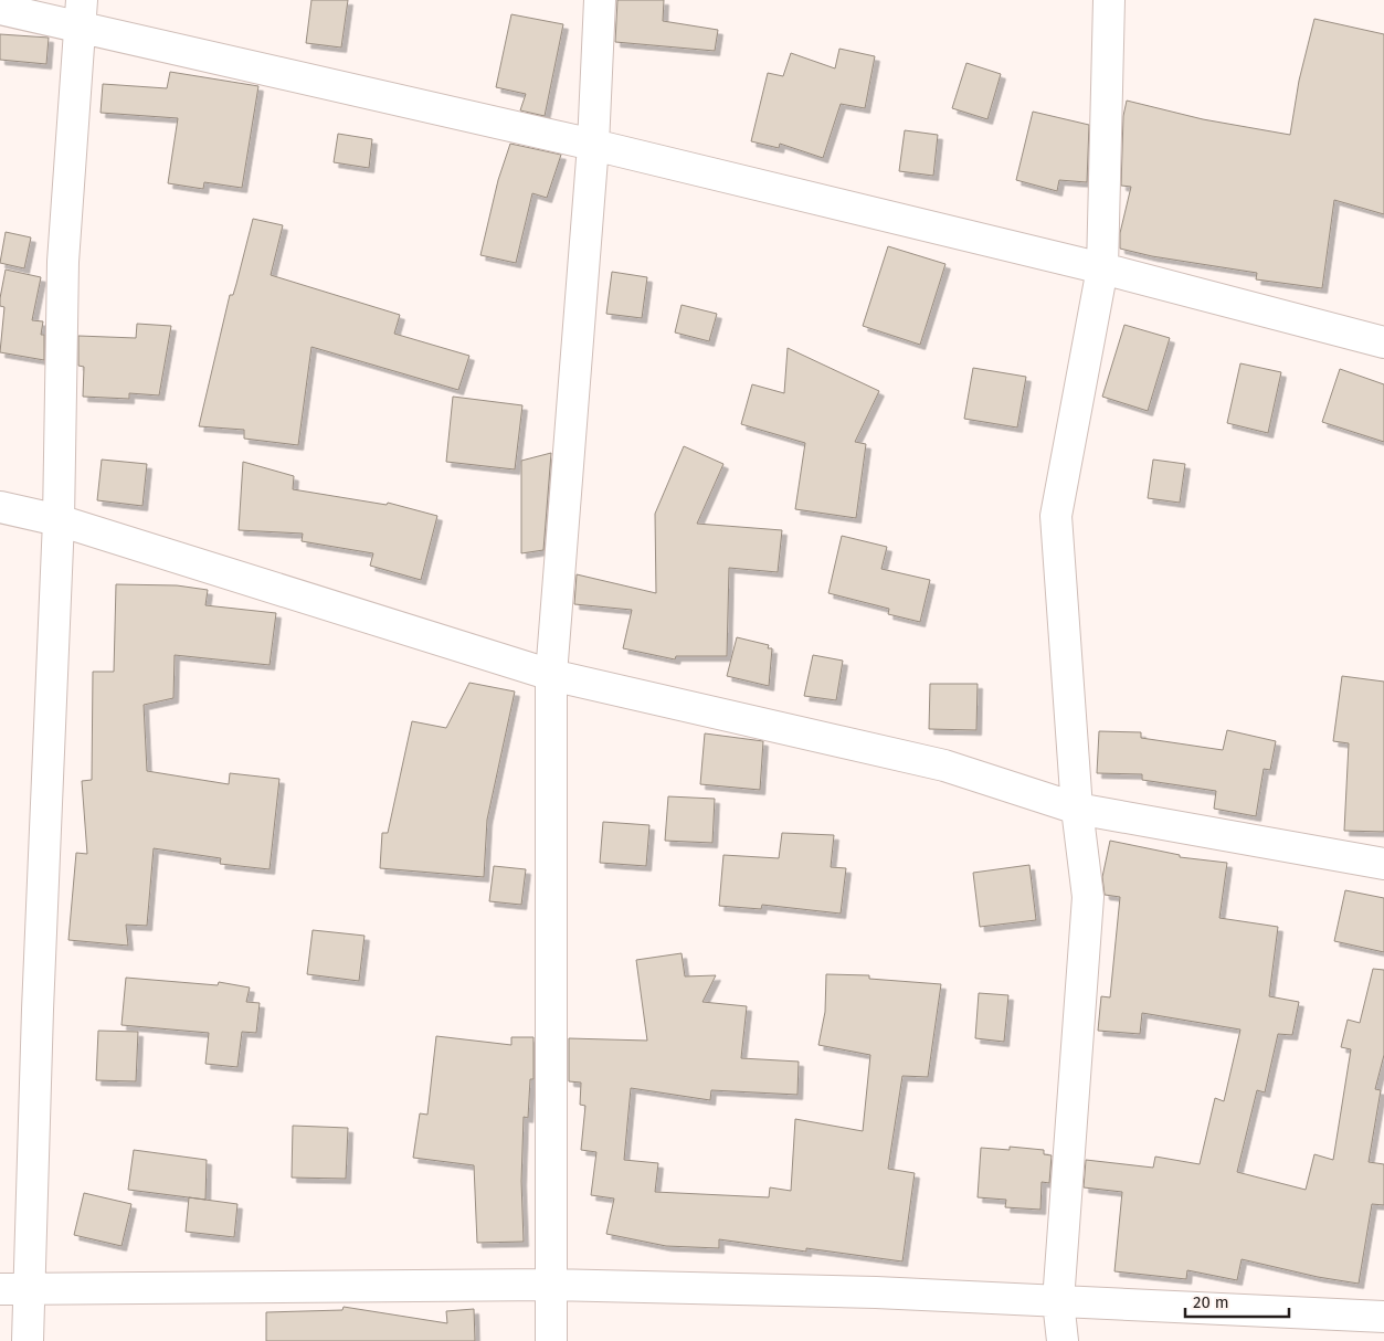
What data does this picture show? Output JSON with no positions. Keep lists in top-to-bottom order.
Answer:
{
  "scale_bar": "20 m"
}
